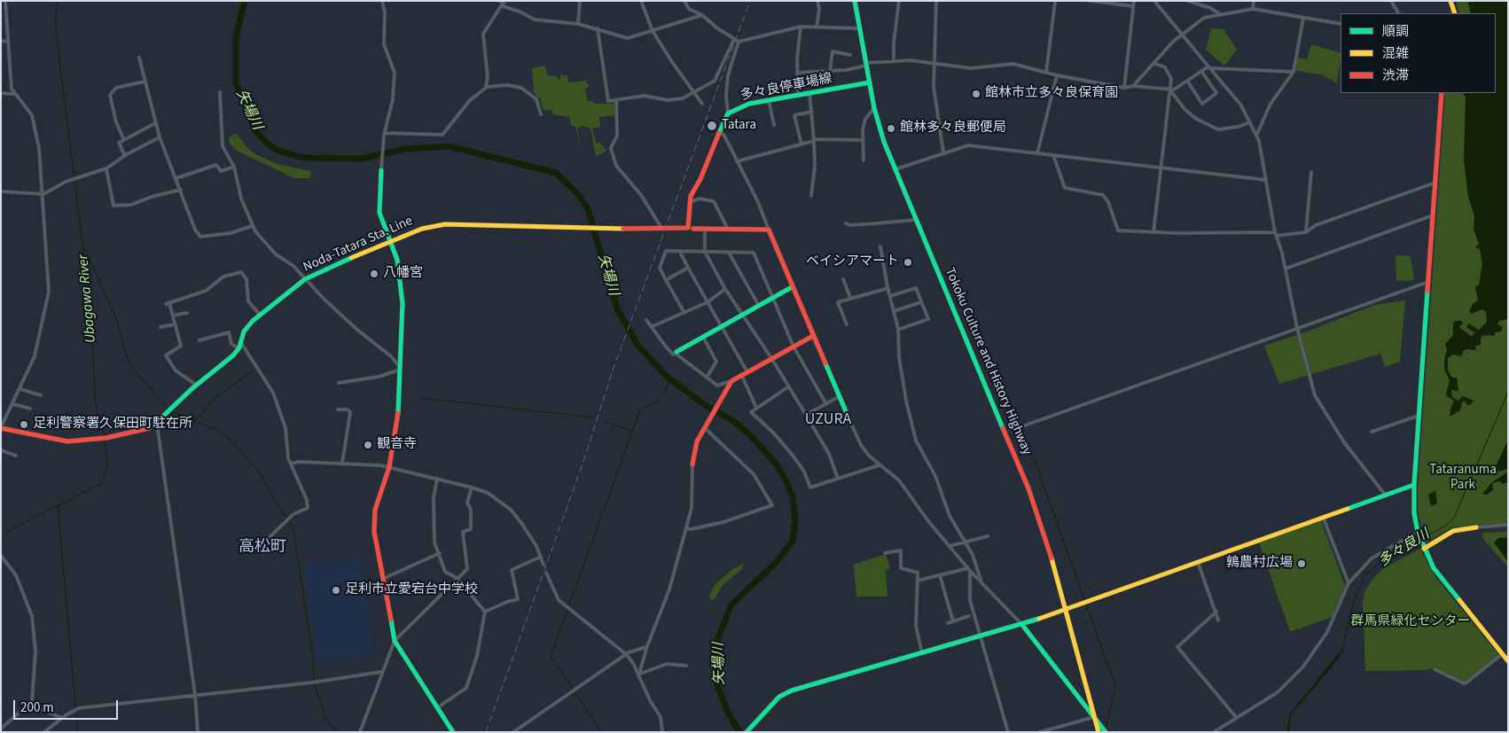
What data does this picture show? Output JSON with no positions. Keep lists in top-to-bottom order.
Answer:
{
  "streets": {
    "main road": ["多々良停車場線", "Noda-Tatara Sta. Line", "Tokoku Culture and History Highway"]
  },
  "crossings": [
    ["多々良停車場線", "Noda-Tatara Sta. Line"],
    ["多々良停車場線", "Tokoku Culture and History Highway"]
  ],
  "districts": ["UZURA", "高松町"],
  "water": ["矢場川", "Ubagawa River", "多々良川"],
  "parks": ["Tataranuma Park", "群馬県緑化センター"],
  "places": [
    "館林市立多々良保育園",
    "Tatara",
    "館林多々良郵便局",
    "ベイシアマート",
    "八幡宮",
    "足利警察署久保田町駐在所",
    "観音寺",
    "鶉農村広場",
    "足利市立愛宕台中学校"
  ],
  "legend": ["順調", "混雑", "渋滞"],
  "scale_bar": "200 m"
}
